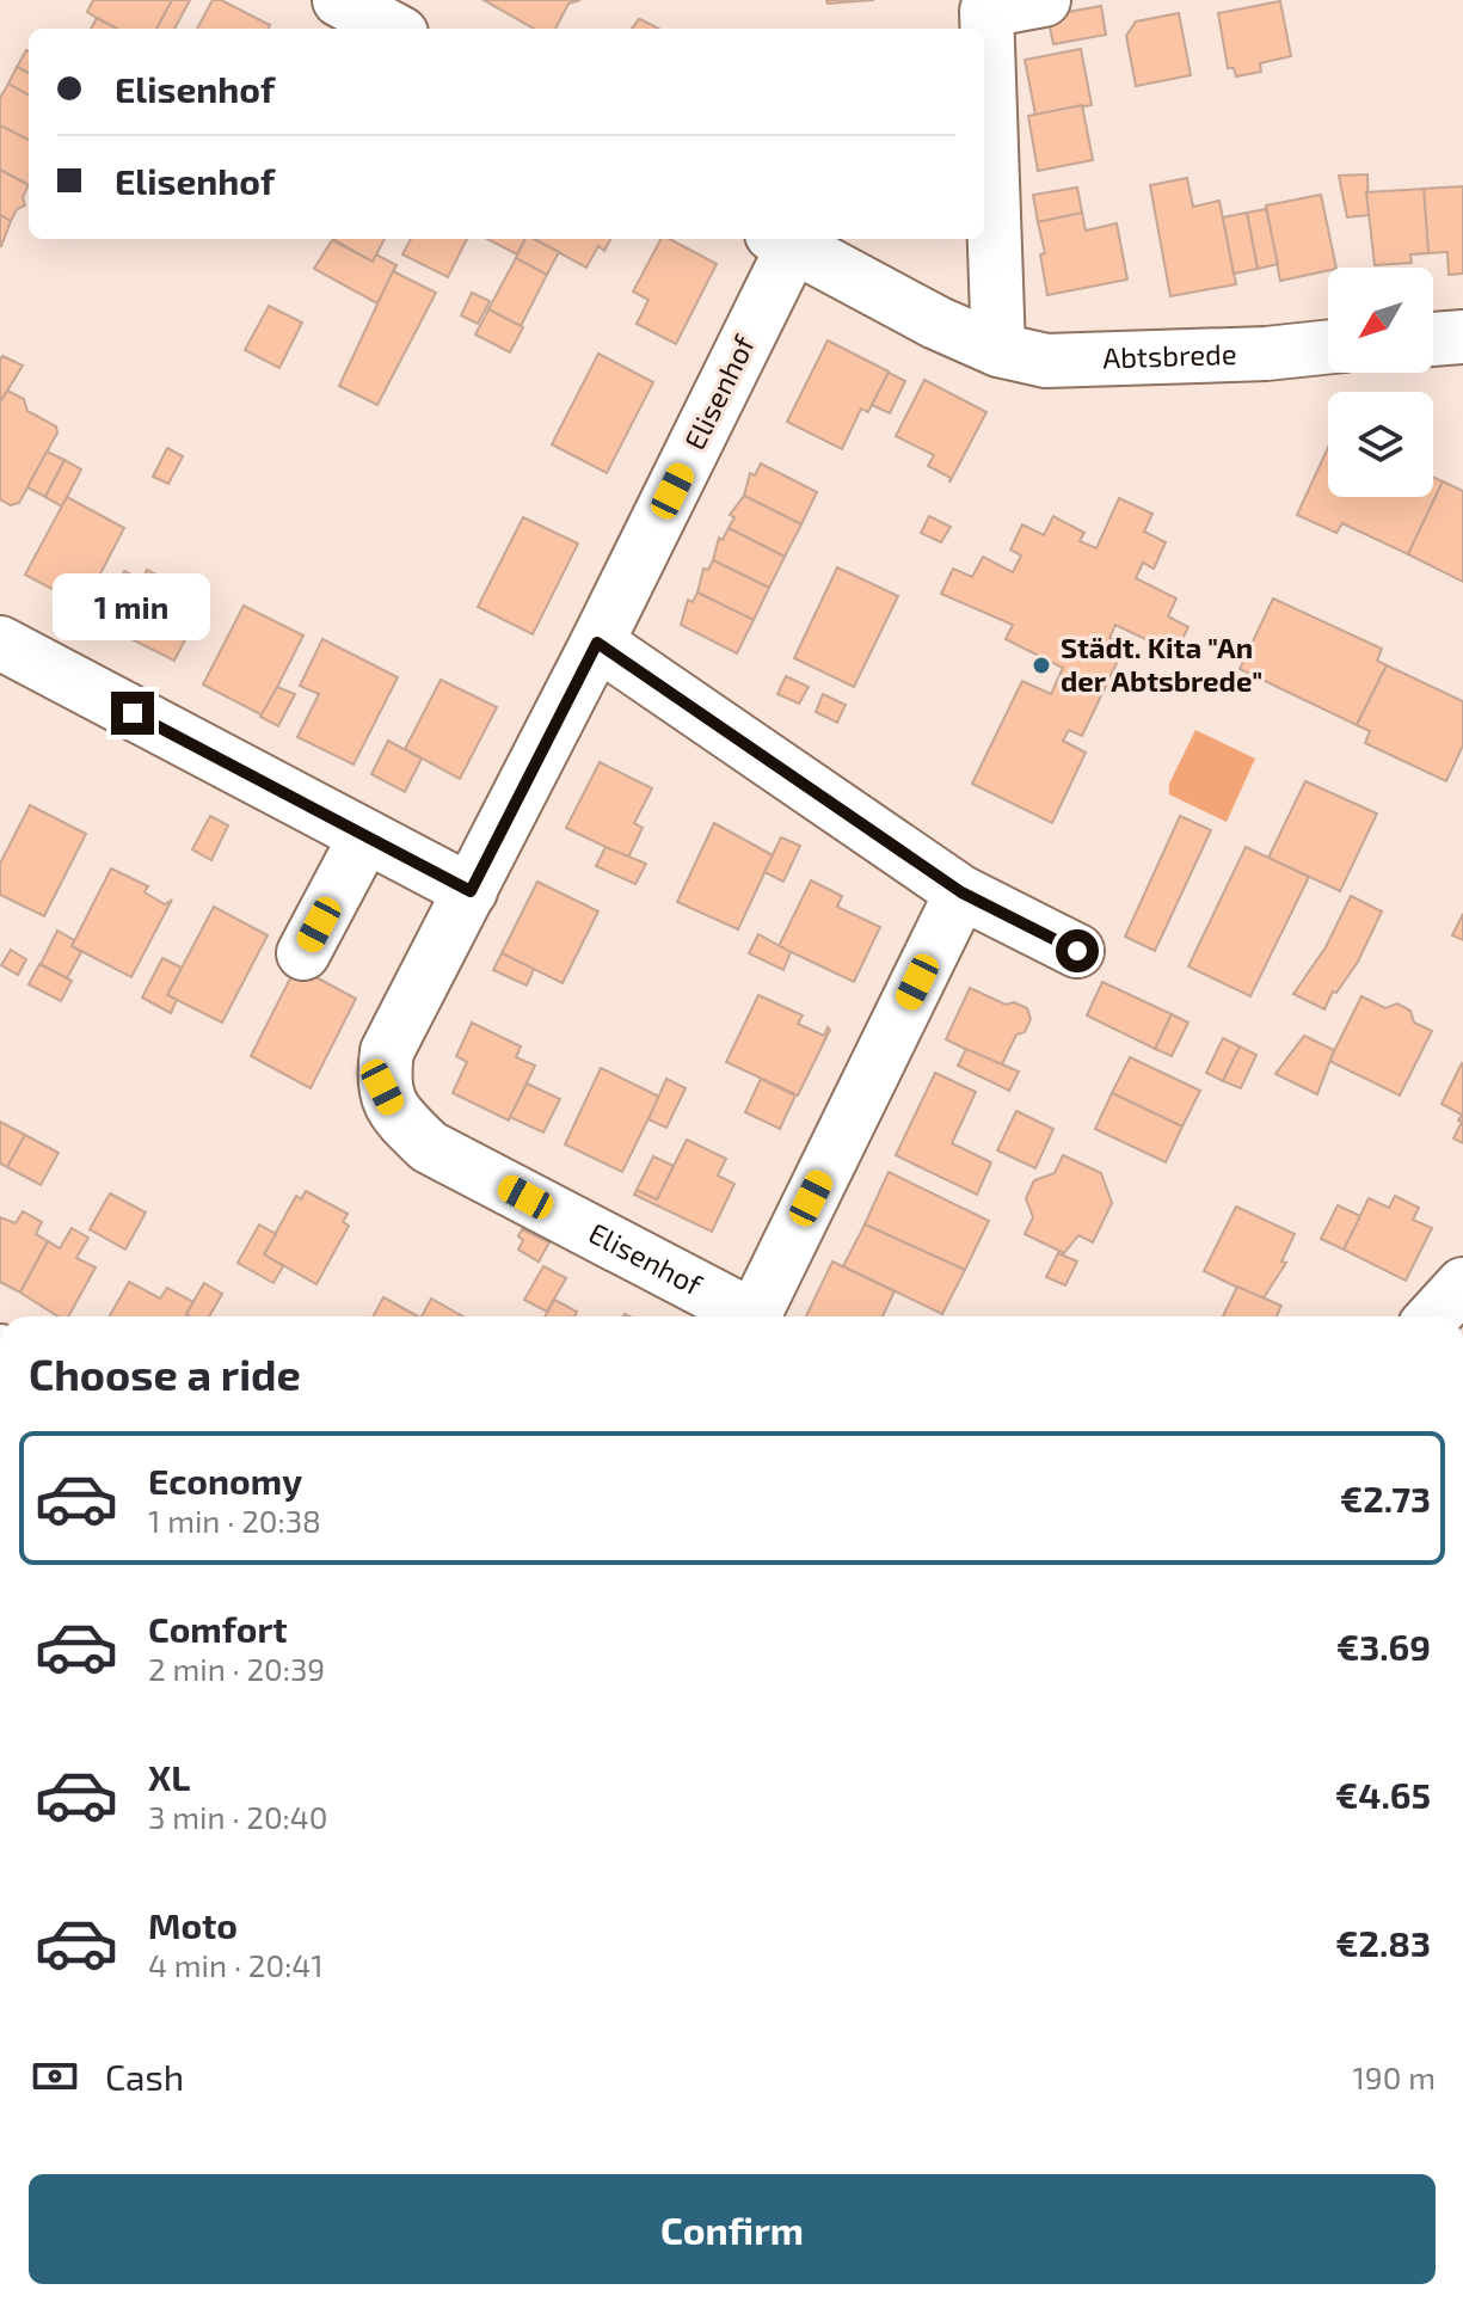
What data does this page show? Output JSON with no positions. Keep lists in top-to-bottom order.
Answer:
{
  "streets": {
    "street": ["Abtsbrede", "Elisenhof"]
  },
  "crossings": [
    ["Abtsbrede", "Elisenhof"]
  ],
  "places": ["Städt. Kita \"An der Abtsbrede\""],
  "north": "bottom left",
  "page": {
    "banner": ["Elisenhof", "Elisenhof"],
    "bubble": "1 min",
    "heading": "Choose a ride",
    "list": [
      {
        "name": "Economy",
        "note": "1 min · 20:38",
        "value": "€2.73"
      },
      {
        "name": "Comfort",
        "note": "2 min · 20:39",
        "value": "€3.69"
      },
      {
        "name": "XL",
        "note": "3 min · 20:40",
        "value": "€4.65"
      },
      {
        "name": "Moto",
        "note": "4 min · 20:41",
        "value": "€2.83"
      }
    ],
    "pay": ["Cash", "190 m"],
    "buttons": "Confirm"
  }
}
